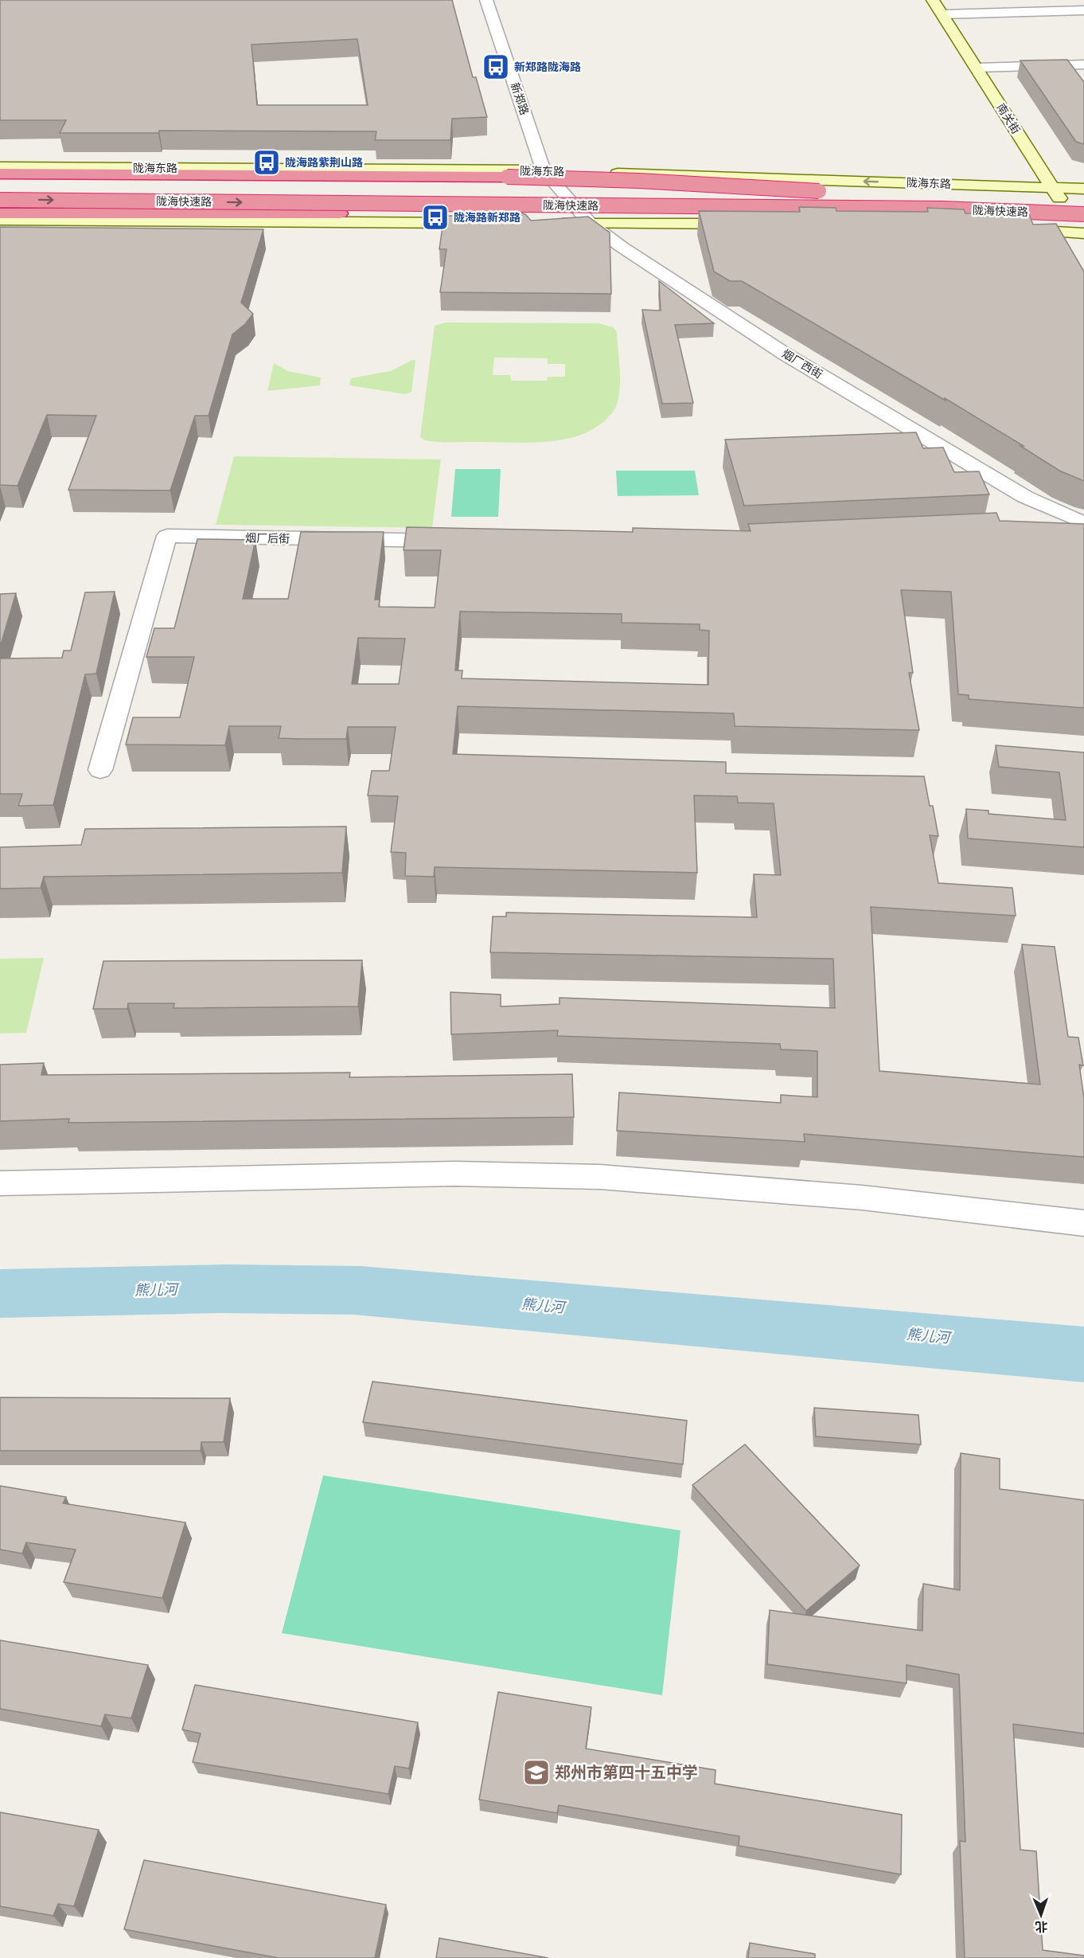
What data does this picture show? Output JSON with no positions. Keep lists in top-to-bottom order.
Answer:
{
  "streets": {
    "highway": ["陇海快速路"],
    "street": [
      "新郑路",
      "南关街",
      "陇海东路",
      "烟厂西街",
      "烟厂后街"
    ]
  },
  "crossings": [
    ["新郑路", "陇海东路"],
    ["新郑路", "烟厂西街"],
    ["南关街", "陇海东路"],
    ["陇海东路", "烟厂西街"]
  ],
  "water": ["熊儿河"],
  "places": {
    "bus stop": ["新郑路陇海路", "陇海路紫荆山路", "陇海路新郑路"],
    "school or university": ["郑州市第四十五中学"]
  },
  "north": "bottom"
}
